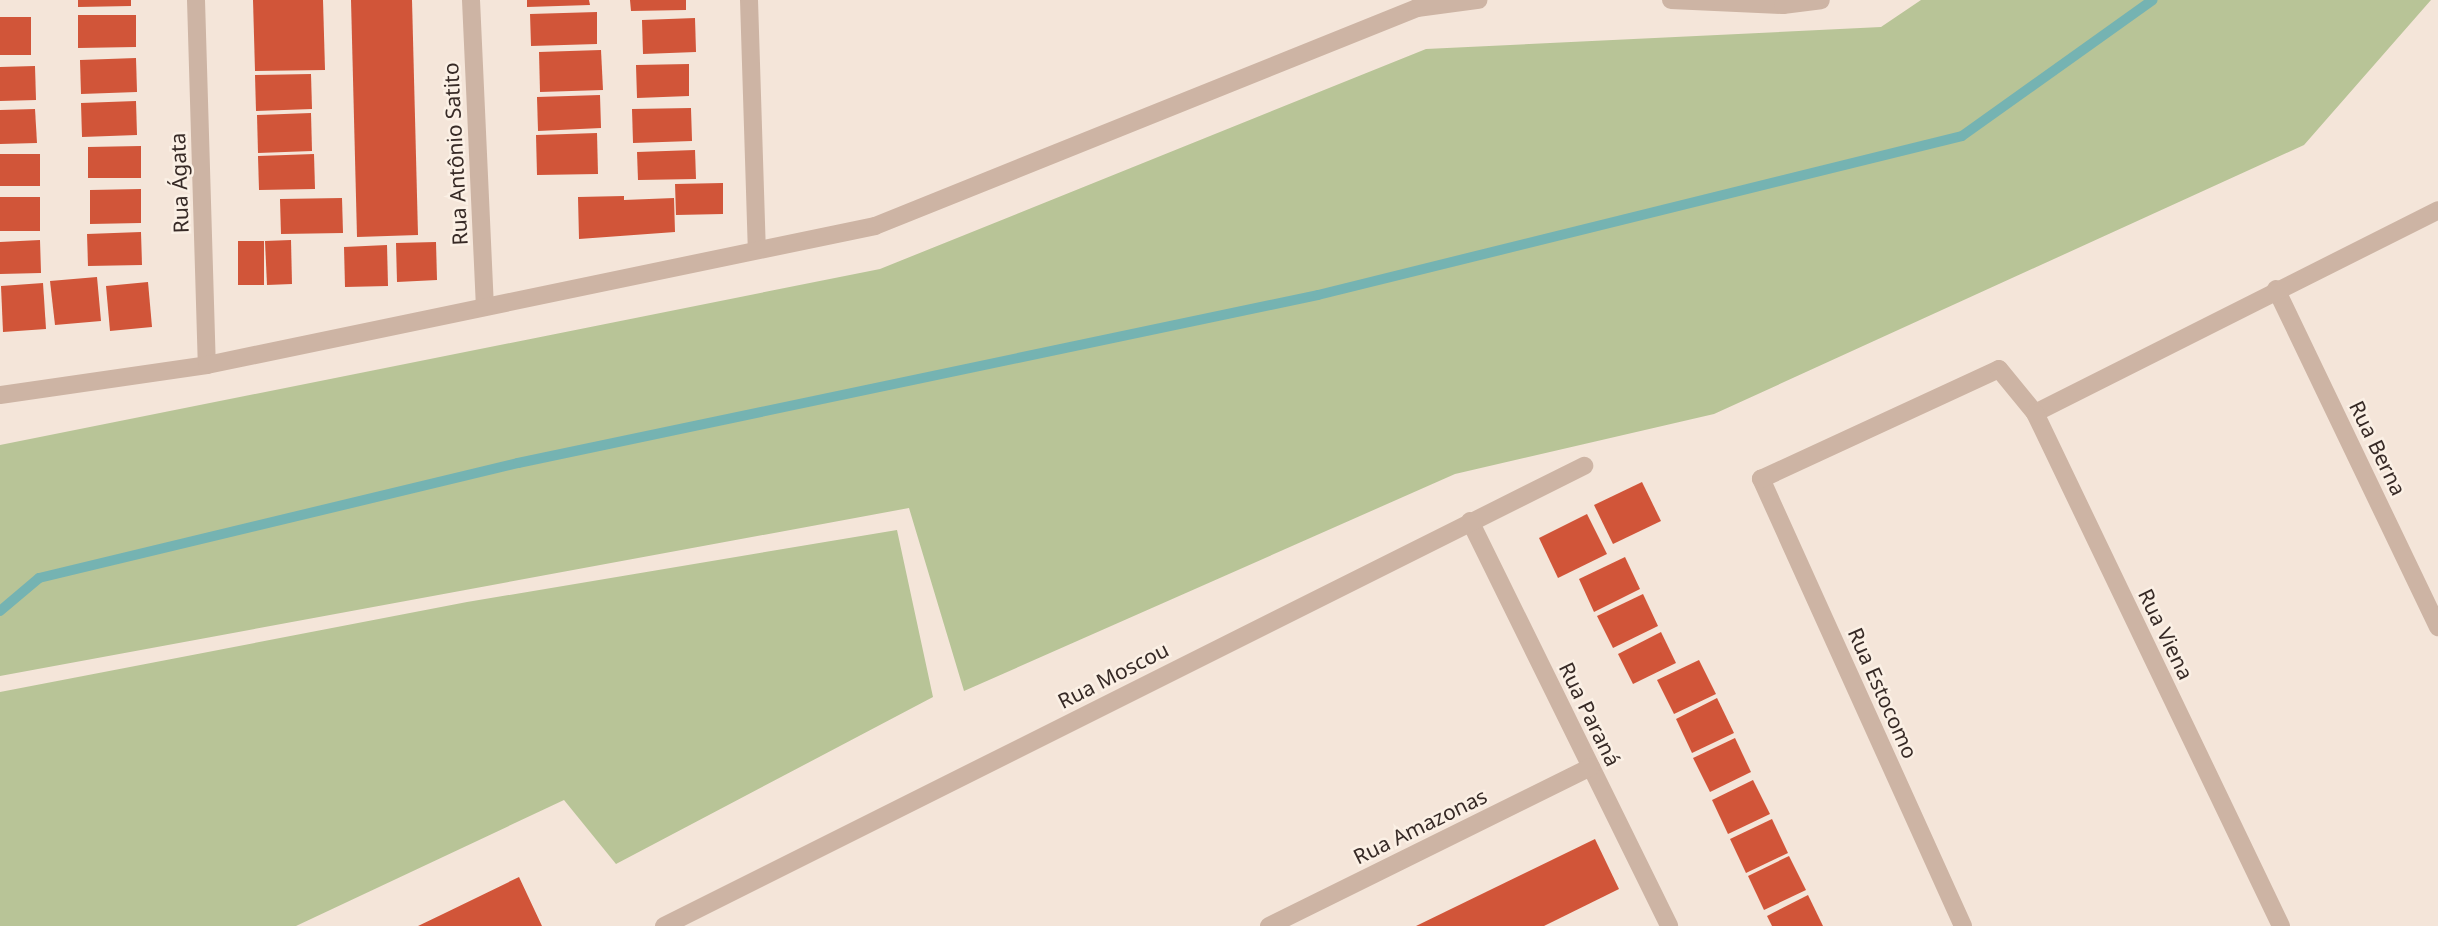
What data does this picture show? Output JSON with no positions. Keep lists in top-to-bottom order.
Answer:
{
  "streets": {
    "street": [
      "Rua Antônio Satito",
      "Rua Ágata",
      "Rua Berna",
      "Rua Viena",
      "Rua Moscou",
      "Rua Estocomo",
      "Rua Paraná",
      "Rua Amazonas"
    ]
  },
  "crossings": [
    ["Rua Viena", "Rua Estocomo"],
    ["Rua Moscou", "Rua Paraná"],
    ["Rua Paraná", "Rua Amazonas"]
  ]
}
